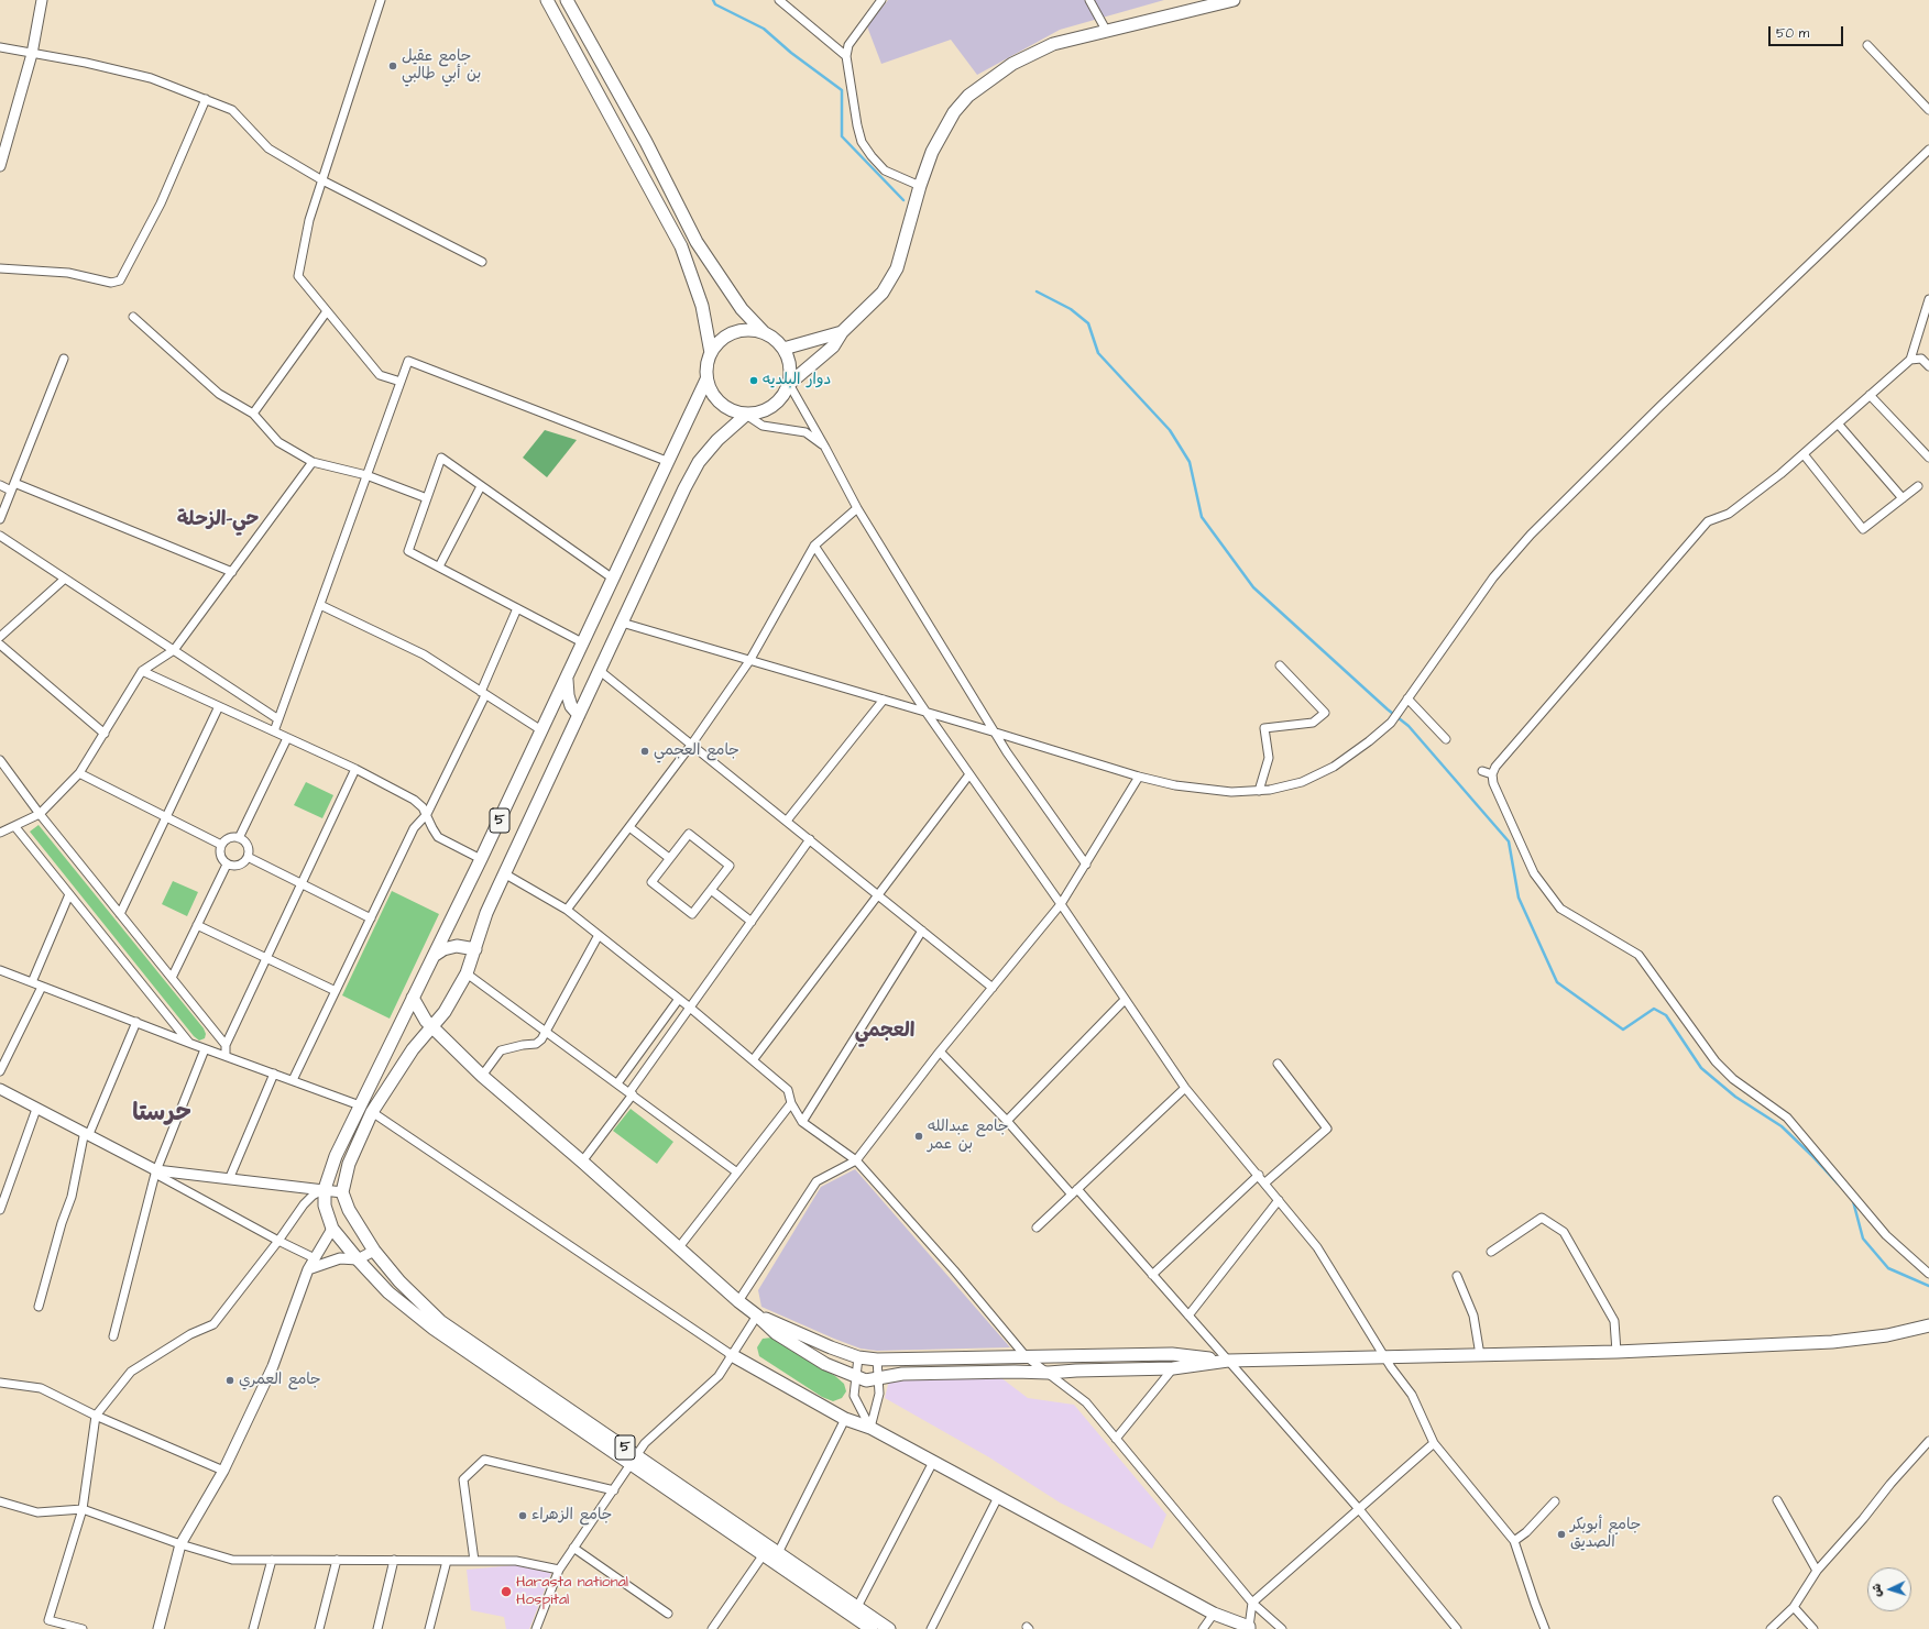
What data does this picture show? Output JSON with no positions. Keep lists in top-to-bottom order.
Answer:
{
  "streets": {
    "main road": ["5"]
  },
  "districts": ["حي-الزحلة", "العجمي", "حرستا"],
  "places": [
    "جامع عقيل بن أبي طالبي",
    "دوار البلديه",
    "جامع العجمي",
    "جامع عبدالله بن عمر",
    "جامع العمري",
    "جامع الزهراء",
    "جامع أبوبكر الصديق",
    "Harasta national Hospital"
  ],
  "scale_bar": "50 m",
  "north": "left"
}
